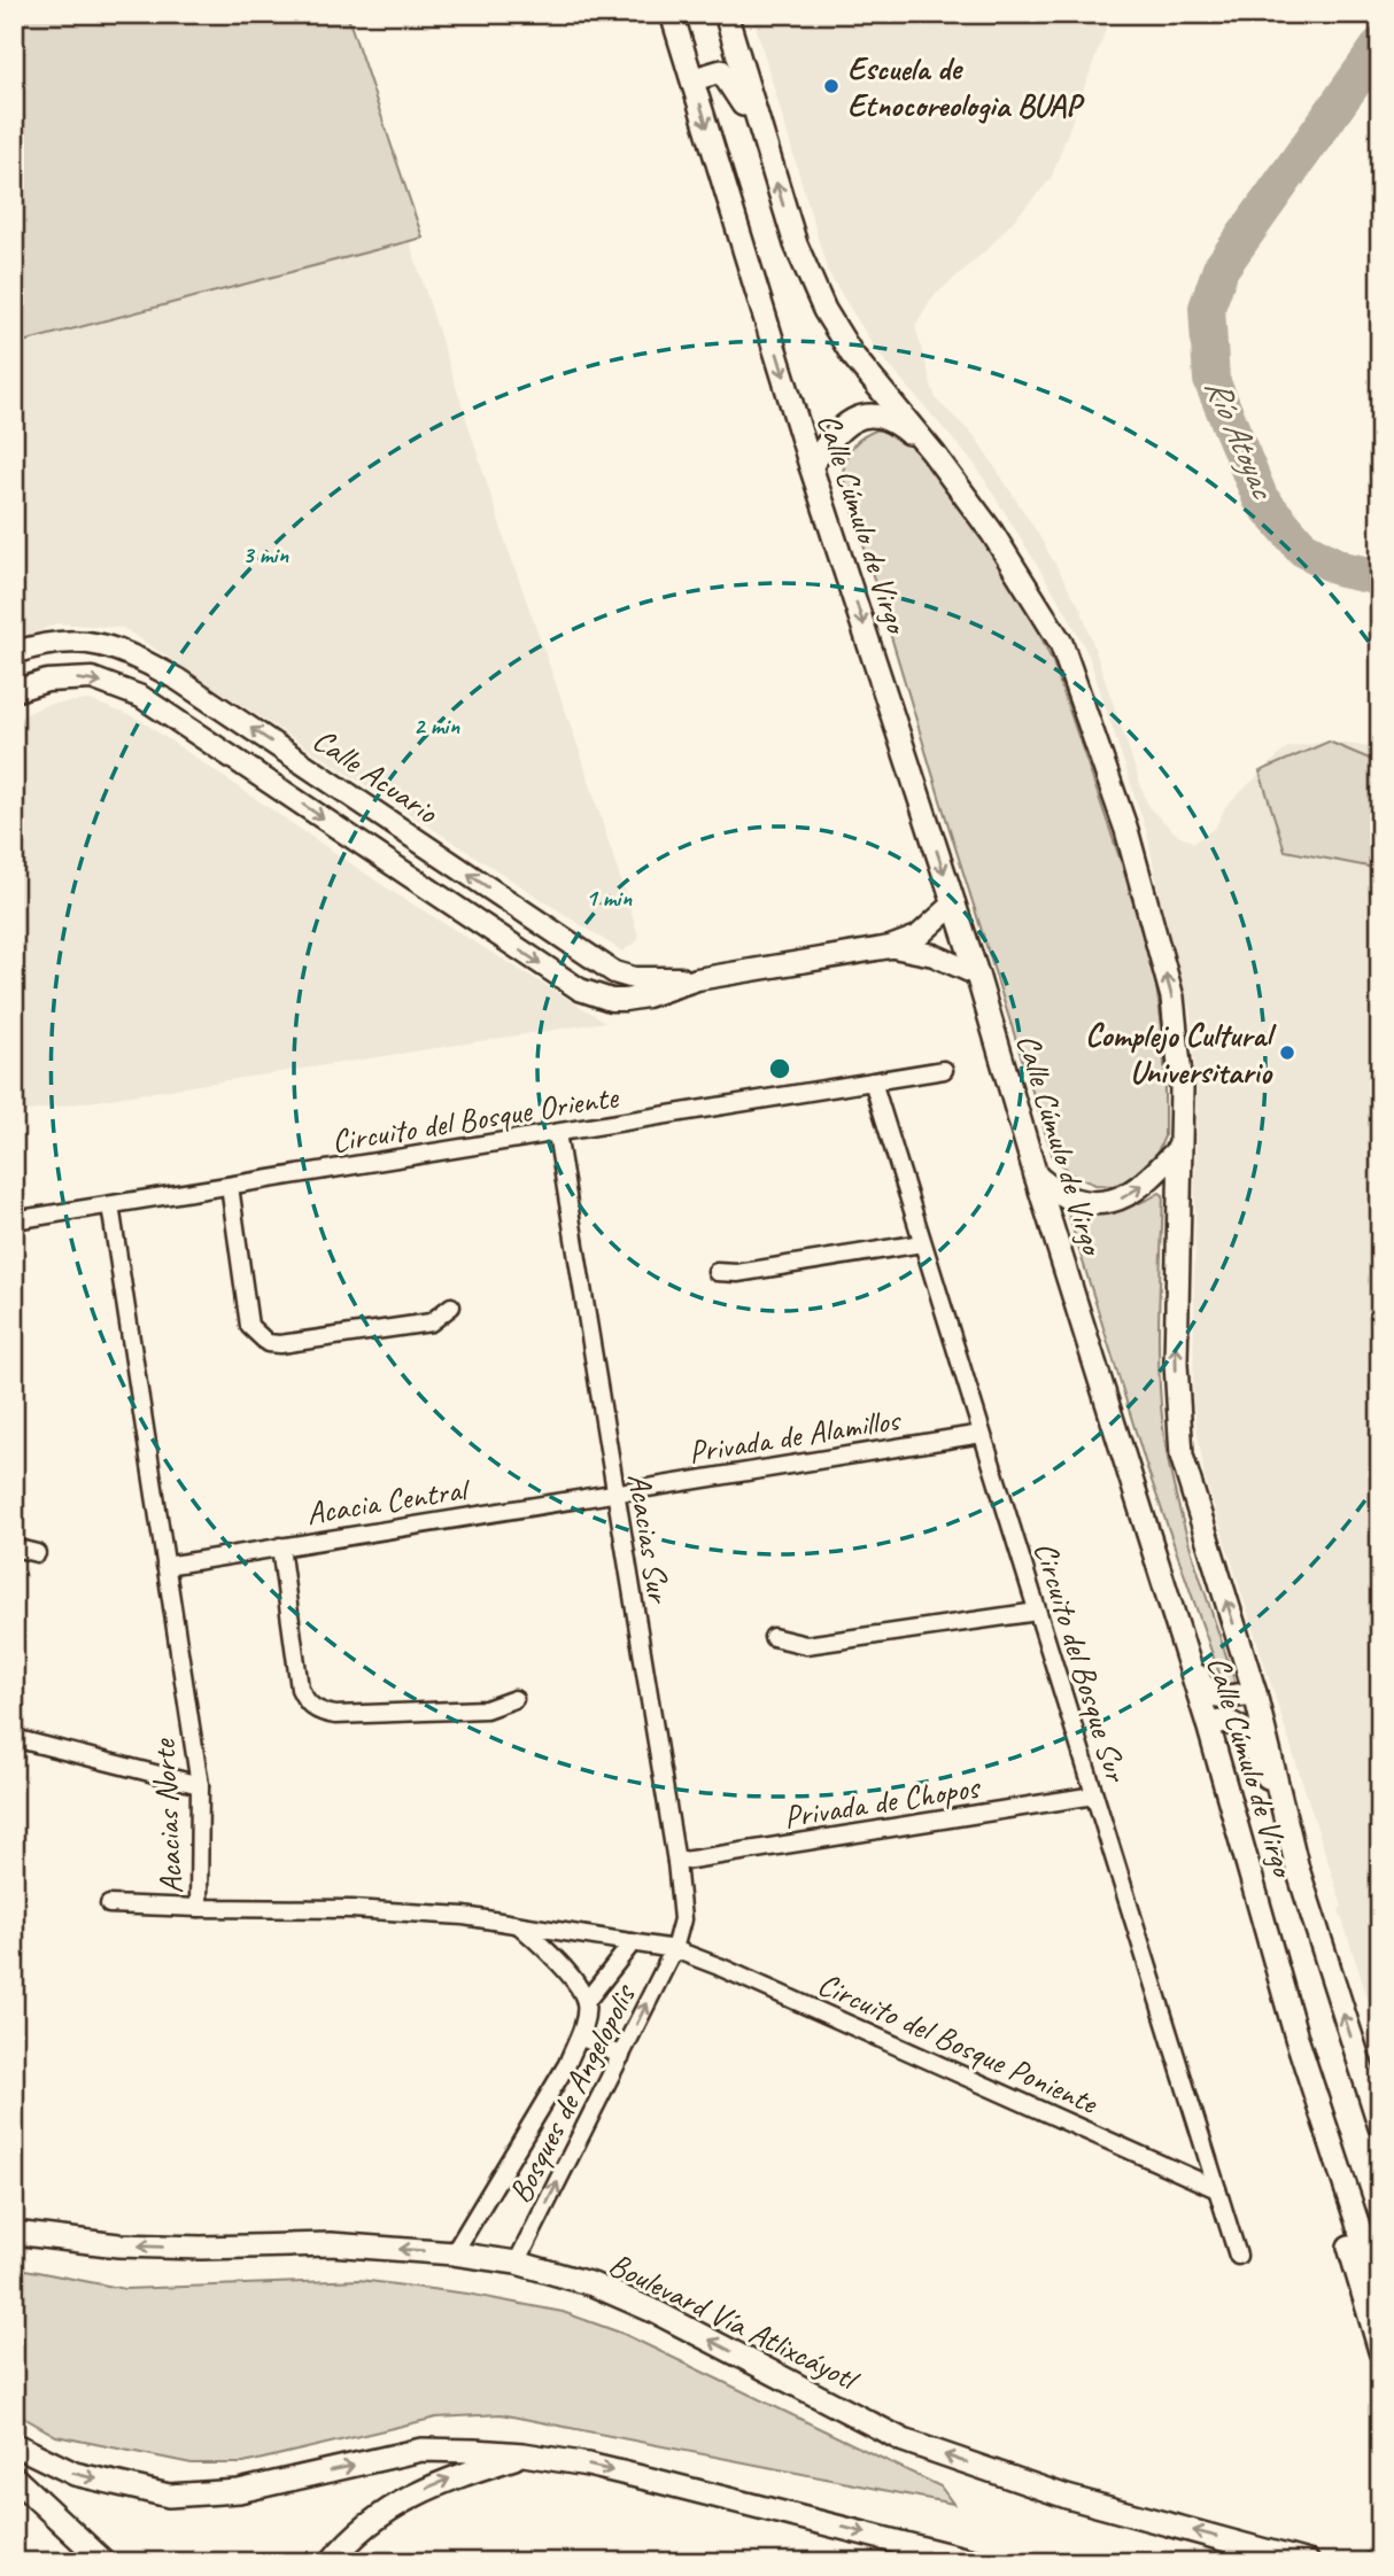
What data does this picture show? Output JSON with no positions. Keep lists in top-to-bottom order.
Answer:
{
  "streets": {
    "main road": ["Calle Cúmulo de Virgo", "Boulevard Vía Atlixcáyotl"],
    "street": [
      "Calle Acuario",
      "Circuito del Bosque Oriente",
      "Privada de Alamillos",
      "Acacia Central",
      "Acacias Sur",
      "Circuito del Bosque Sur",
      "Privada de Chopos",
      "Acacias Norte",
      "Circuito del Bosque Poniente",
      "Bosques de Angelopolis"
    ]
  },
  "crossings": [
    ["Calle Cúmulo de Virgo", "Calle Acuario"],
    ["Circuito del Bosque Oriente", "Acacias Sur"],
    ["Circuito del Bosque Oriente", "Circuito del Bosque Sur"],
    ["Circuito del Bosque Oriente", "Acacias Norte"],
    ["Privada de Alamillos", "Acacia Central"],
    ["Privada de Alamillos", "Acacias Sur"],
    ["Privada de Alamillos", "Circuito del Bosque Sur"],
    ["Acacia Central", "Acacias Sur"],
    ["Acacia Central", "Acacias Norte"],
    ["Acacias Sur", "Privada de Chopos"],
    ["Acacias Sur", "Acacias Norte"],
    ["Acacias Sur", "Circuito del Bosque Poniente"],
    ["Acacias Sur", "Bosques de Angelopolis"],
    ["Circuito del Bosque Sur", "Privada de Chopos"],
    ["Circuito del Bosque Sur", "Circuito del Bosque Poniente"],
    ["Acacias Norte", "Circuito del Bosque Poniente"],
    ["Acacias Norte", "Bosques de Angelopolis"],
    ["Circuito del Bosque Poniente", "Bosques de Angelopolis"],
    ["Bosques de Angelopolis", "Boulevard Vía Atlixcáyotl"]
  ],
  "water": ["Río Atoyac"],
  "places": ["Escuela de Etnocoreologia BUAP", "Complejo Cultural Universitario"],
  "rings": ["3 min", "2 min", "1 min"]
}
